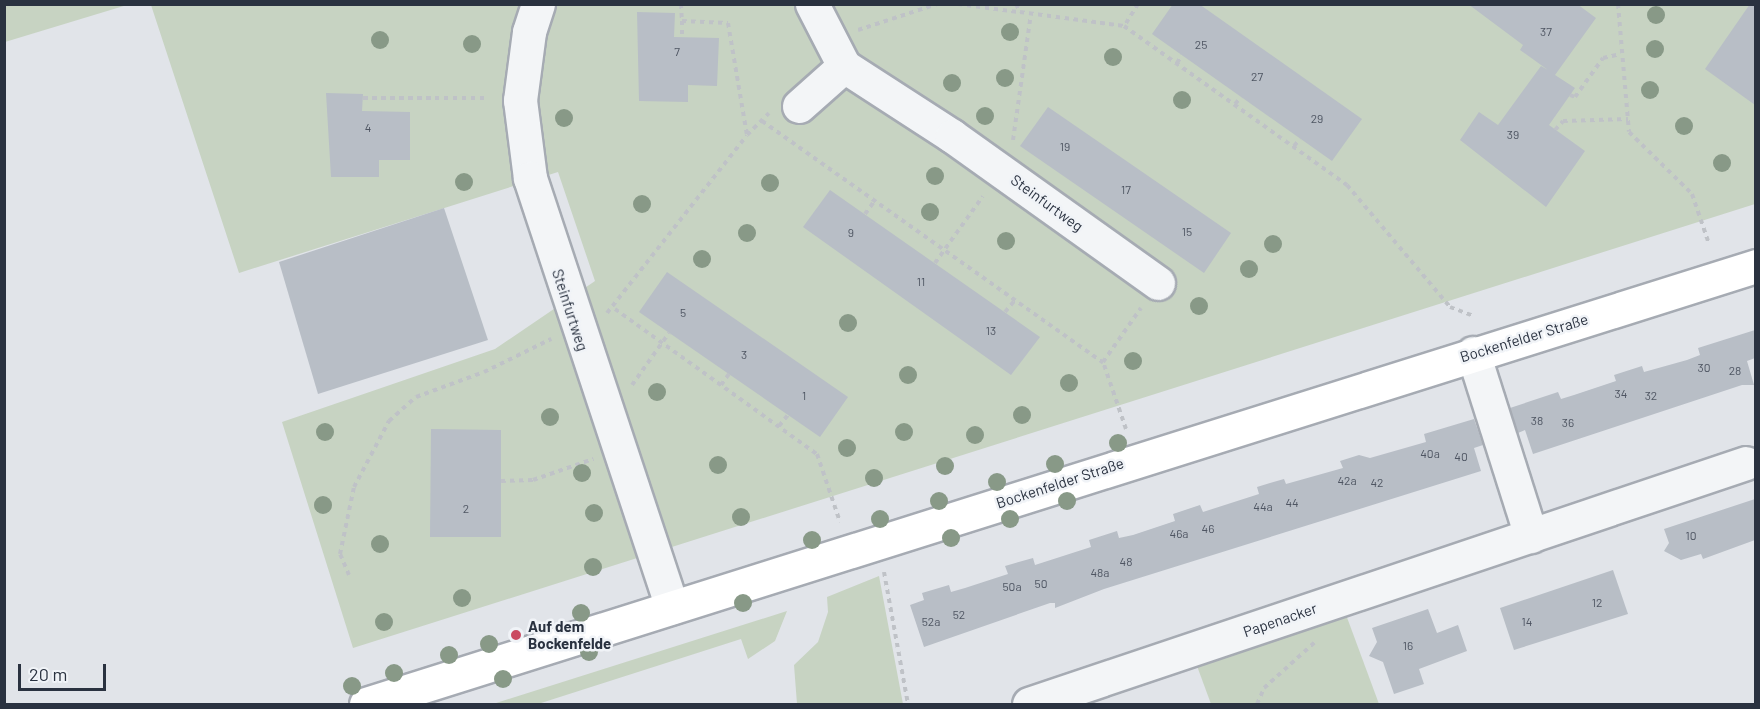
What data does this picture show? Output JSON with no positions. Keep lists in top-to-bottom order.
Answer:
{
  "streets": {
    "main road": ["Bockenfelder Straße"],
    "street": ["Steinfurtweg", "Papenacker"]
  },
  "crossings": [
    ["Steinfurtweg", "Bockenfelder Straße"]
  ],
  "places": ["Auf dem Bockenfelde"],
  "house_numbers": [
    "37",
    "25",
    "7",
    "27",
    "29",
    "4",
    "39",
    "19",
    "17",
    "15",
    "9",
    "11",
    "5",
    "13",
    "3",
    "30",
    "28",
    "34",
    "1",
    "32",
    "38",
    "36",
    "40a",
    "40",
    "42a",
    "42",
    "44",
    "44a",
    "2",
    "46",
    "46a",
    "10",
    "48",
    "48a",
    "50",
    "50a",
    "12",
    "52",
    "52a",
    "14",
    "16"
  ],
  "scale_bar": "20 m"
}
